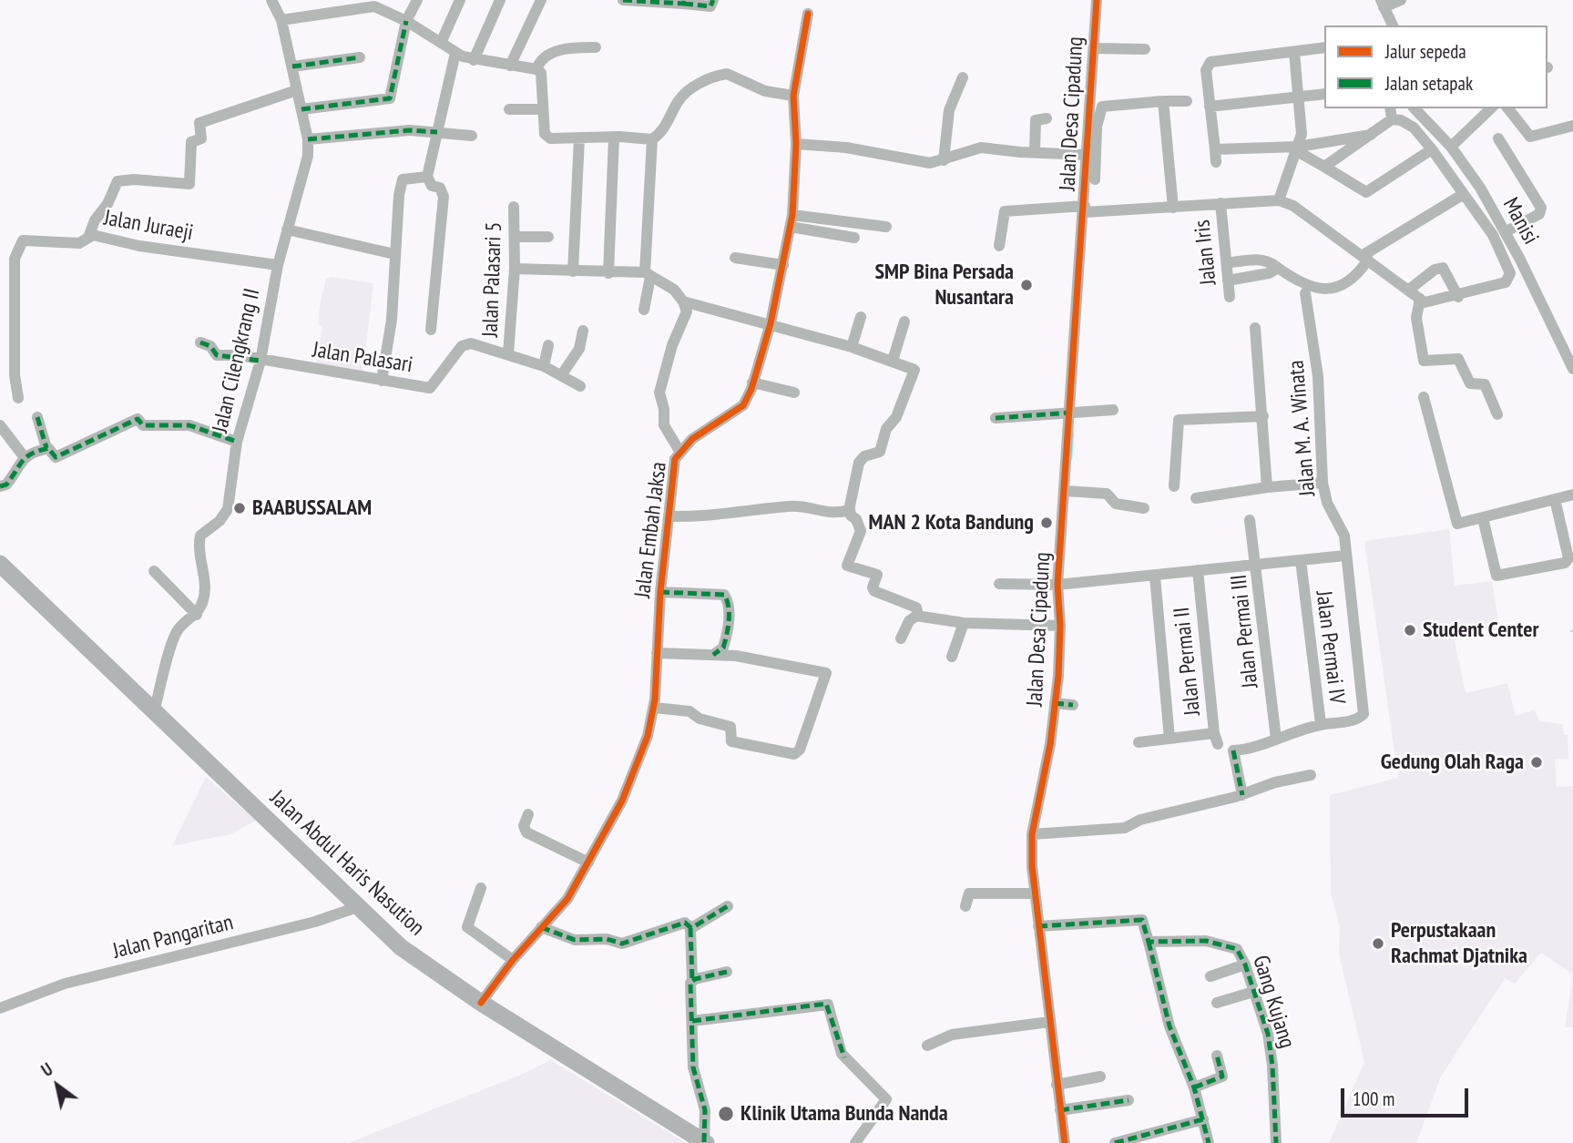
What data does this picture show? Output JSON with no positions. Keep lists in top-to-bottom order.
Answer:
{
  "streets": {
    "highway": ["Jalan Abdul Haris Nasution"],
    "street": [
      "Jalan Desa Cipadung",
      "Manisi",
      "Jalan Juraeji",
      "Jalan Iris",
      "Jalan Palasari 5",
      "Jalan Palasari",
      "Jalan Cilengkrang II",
      "Jalan M. A. Winata",
      "Jalan Embah Jaksa",
      "Jalan Permai III",
      "Jalan Permai IV",
      "Jalan Permai II",
      "Jalan Pangaritan",
      "Gang Kujang"
    ]
  },
  "crossings": [
    ["Jalan Juraeji", "Jalan Cilengkrang II"],
    ["Jalan Palasari 5", "Jalan Palasari"],
    ["Jalan Palasari", "Jalan Cilengkrang II"],
    ["Jalan Cilengkrang II", "Jalan Abdul Haris Nasution"],
    ["Jalan M. A. Winata", "Jalan Permai IV"],
    ["Jalan Embah Jaksa", "Jalan Abdul Haris Nasution"],
    ["Jalan Permai III", "Jalan Permai IV"],
    ["Jalan Abdul Haris Nasution", "Jalan Pangaritan"]
  ],
  "places": [
    "SMP Bina Persada Nusantara",
    "BAABUSSALAM",
    "MAN 2 Kota Bandung",
    "Student Center",
    "Gedung Olah Raga",
    "Perpustakaan Rachmat Djatnika",
    "Klinik Utama Bunda Nanda"
  ],
  "legend": ["Jalur sepeda", "Jalan setapak"],
  "scale_bar": "100 m",
  "north": "top left"
}
